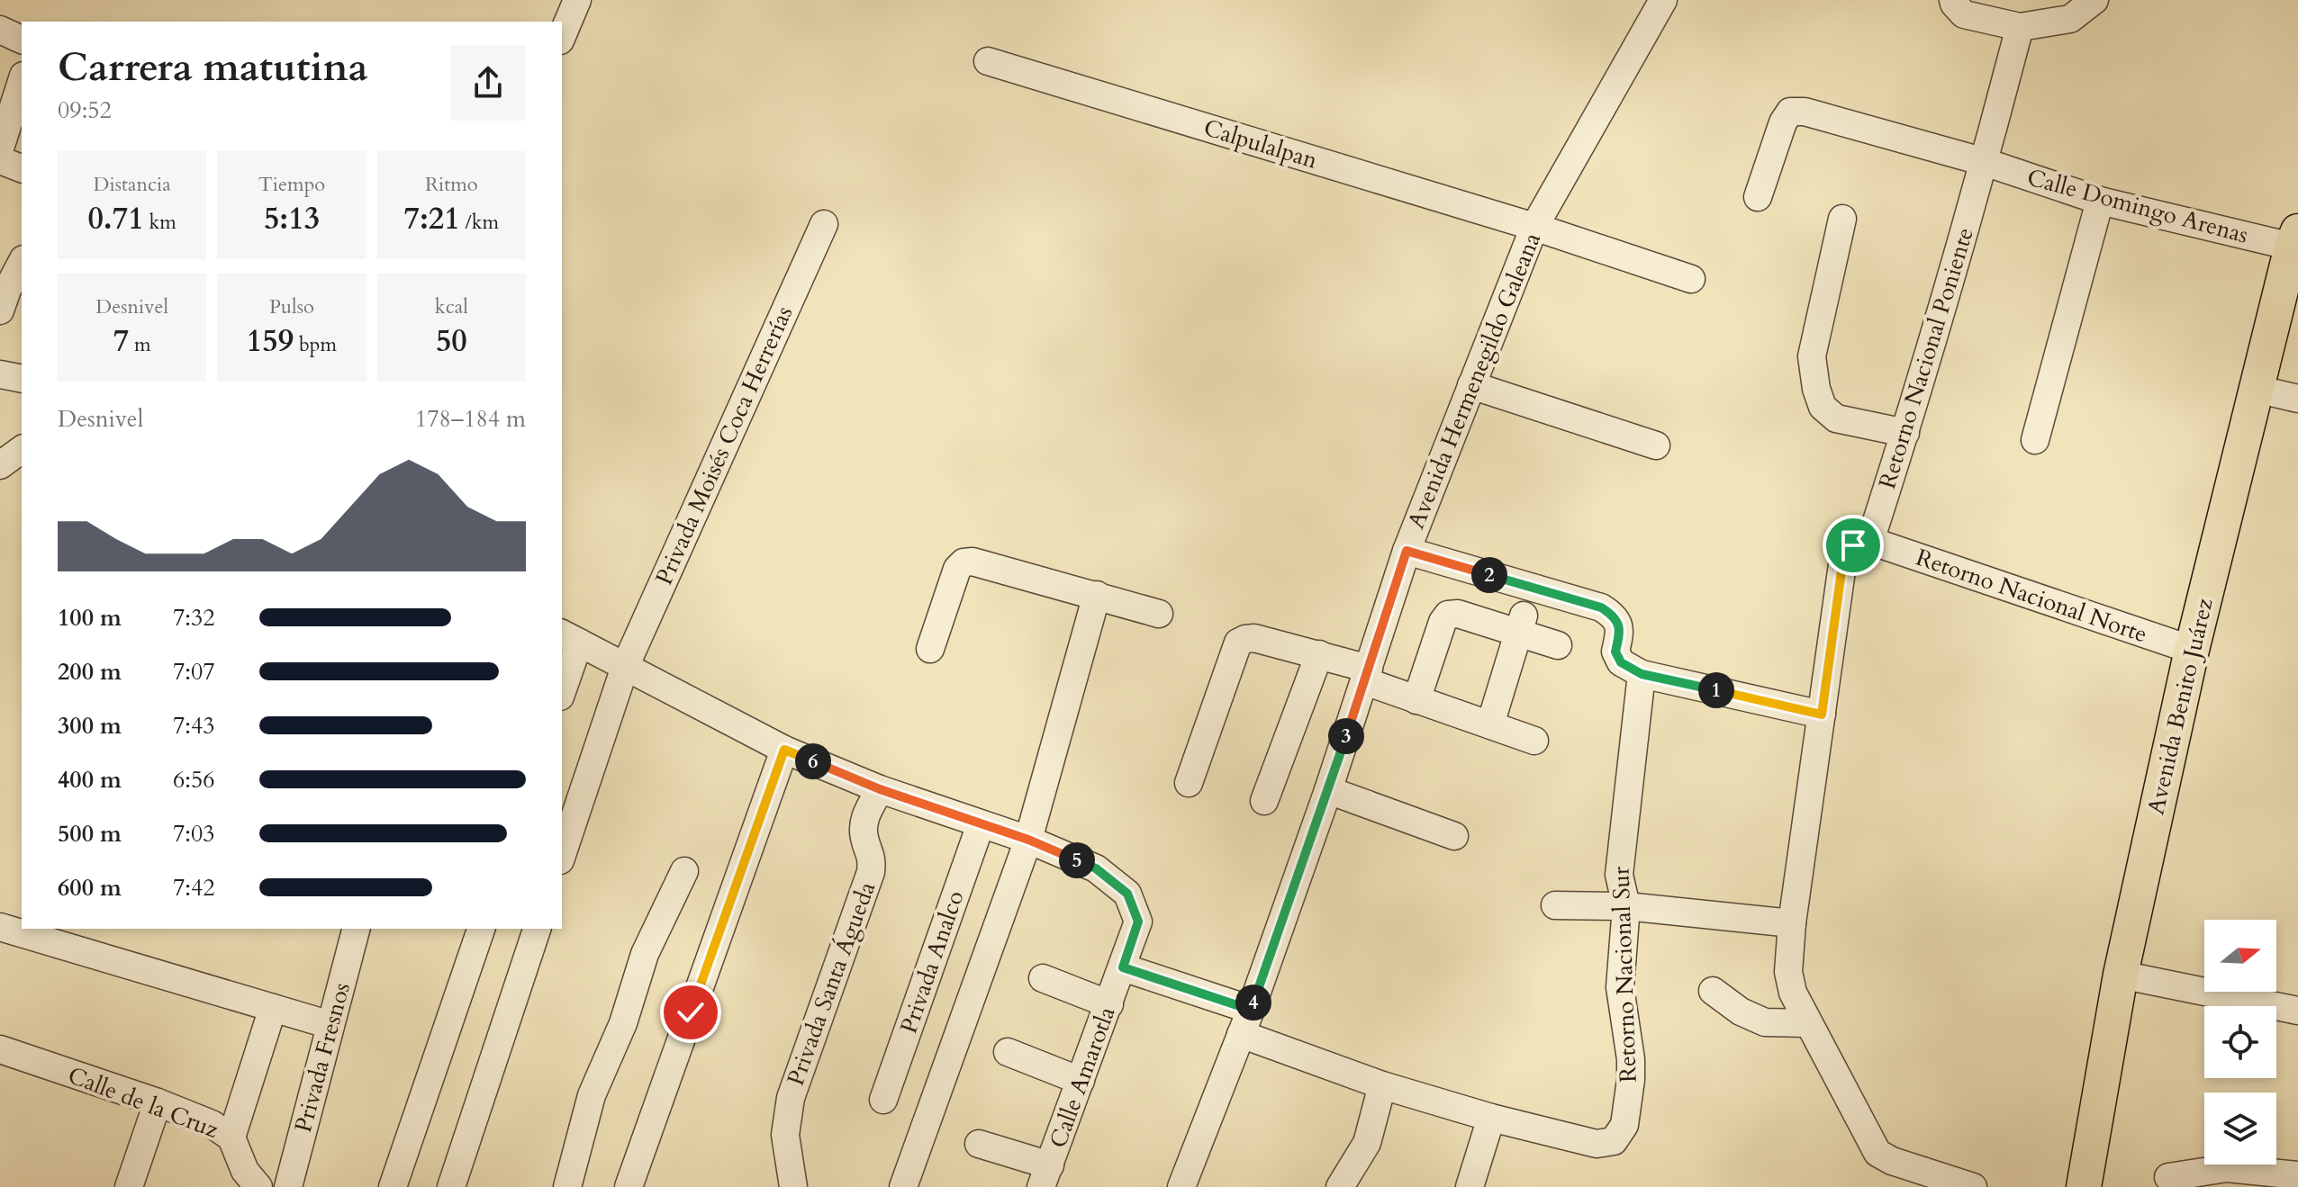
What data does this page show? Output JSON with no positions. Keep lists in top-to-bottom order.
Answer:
{
  "streets": {
    "main road": ["Avenida Benito Juárez"],
    "street": [
      "Calpulalpan",
      "Calle Domingo Arenas",
      "Retorno Nacional Poniente",
      "Avenida Hermenegildo Galeana",
      "Privada Moisés Coca Herrerías",
      "Retorno Nacional Norte",
      "Privada Analco",
      "Retorno Nacional Sur",
      "Privada Santa Águeda",
      "Privada Fresnos",
      "Calle Amarotla",
      "Calle de la Cruz"
    ]
  },
  "crossings": [
    ["Calpulalpan", "Avenida Hermenegildo Galeana"],
    ["Calle Domingo Arenas", "Retorno Nacional Poniente"],
    ["Calle Domingo Arenas", "Avenida Benito Juárez"],
    ["Retorno Nacional Poniente", "Retorno Nacional Norte"],
    ["Avenida Hermenegildo Galeana", "Retorno Nacional Sur"],
    ["Privada Moisés Coca Herrerías", "Calle Amarotla"],
    ["Retorno Nacional Norte", "Avenida Benito Juárez"],
    ["Privada Analco", "Calle Amarotla"],
    ["Retorno Nacional Sur", "Calle Amarotla"],
    ["Privada Santa Águeda", "Calle Amarotla"]
  ],
  "north": "right",
  "page": {
    "heading": ["Carrera matutina", "09:52"],
    "stats": [
      ["Distancia", "0.71 km"],
      ["Tiempo", "5:13"],
      ["Ritmo", "7:21 /km"],
      ["Desnivel", "7 m"],
      ["Pulso", "159 bpm"],
      ["kcal", "50"]
    ],
    "chart": ["Desnivel", "178–184 m"],
    "pins": [
      "2",
      "1",
      "3",
      "6",
      "5",
      "4"
    ],
    "list": [
      {
        "name": "100 m",
        "note": "7:32"
      },
      {
        "name": "200 m",
        "note": "7:07"
      },
      {
        "name": "300 m",
        "note": "7:43"
      },
      {
        "name": "400 m",
        "note": "6:56"
      },
      {
        "name": "500 m",
        "note": "7:03"
      },
      {
        "name": "600 m",
        "note": "7:42"
      }
    ]
  }
}
